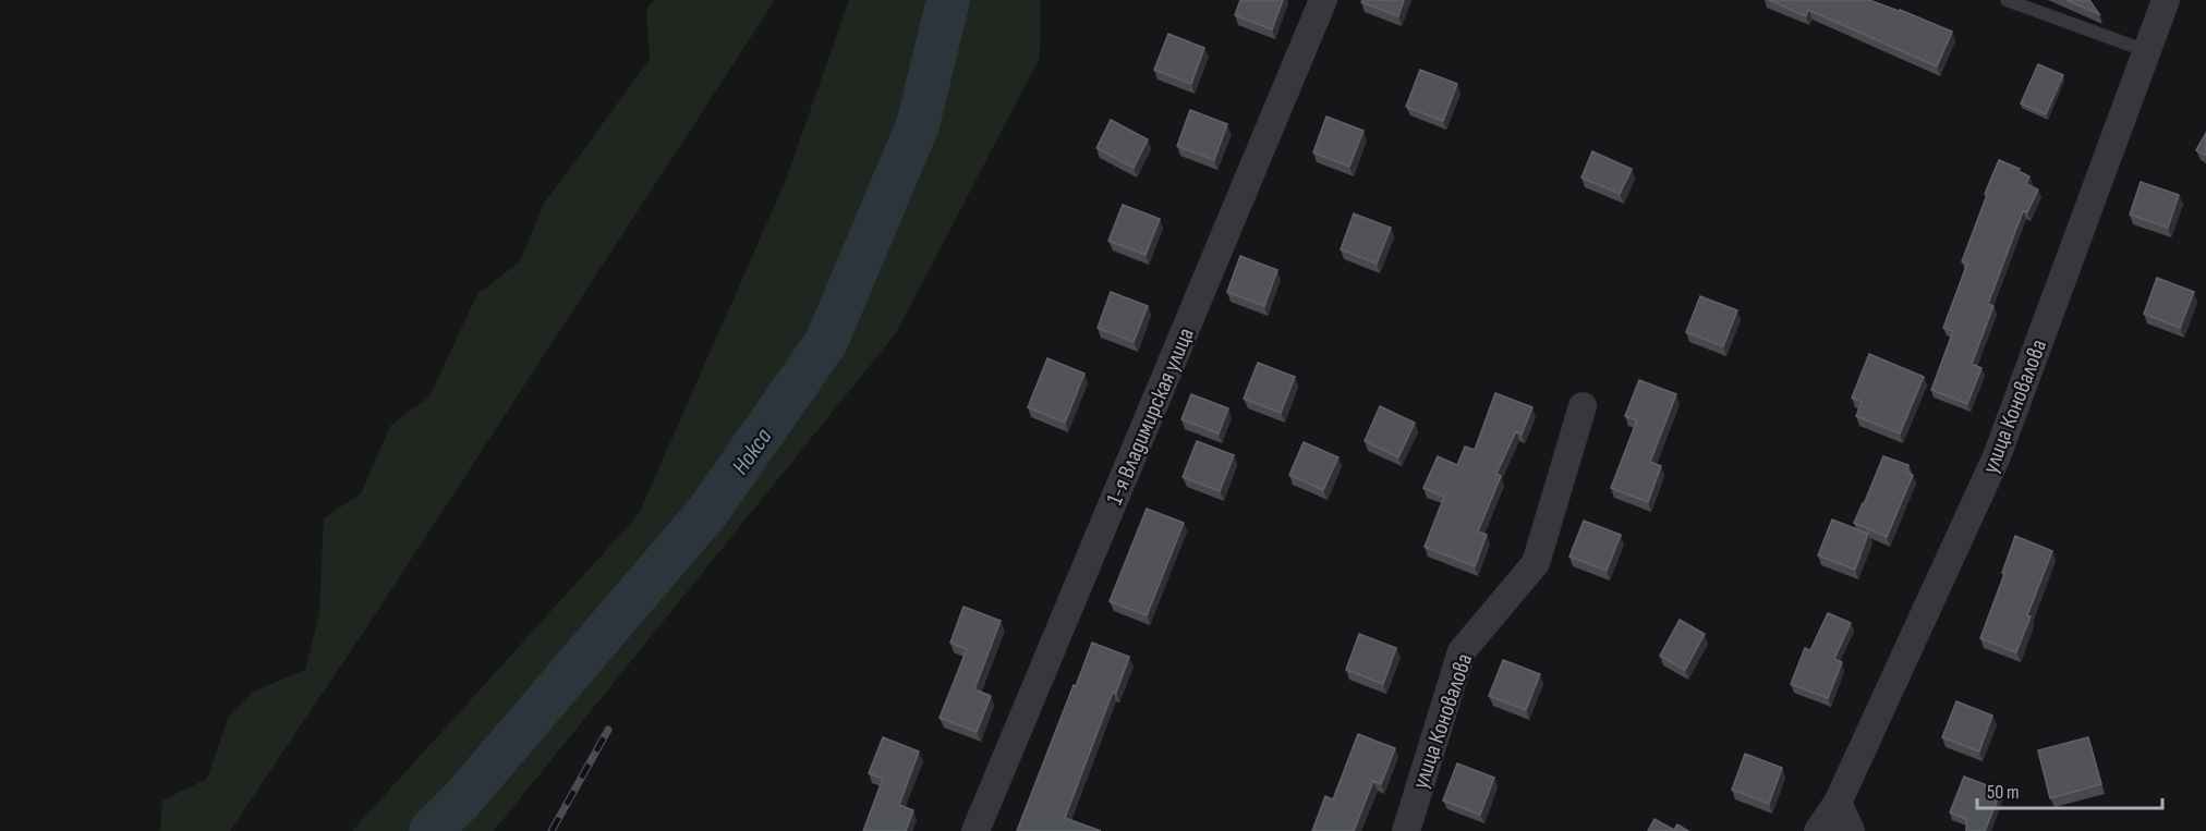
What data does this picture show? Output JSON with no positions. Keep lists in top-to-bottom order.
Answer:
{
  "streets": {
    "street": ["улица Коновалова", "1-я Владимирская улица"]
  },
  "water": ["Нокса"],
  "scale_bar": "50 m"
}
